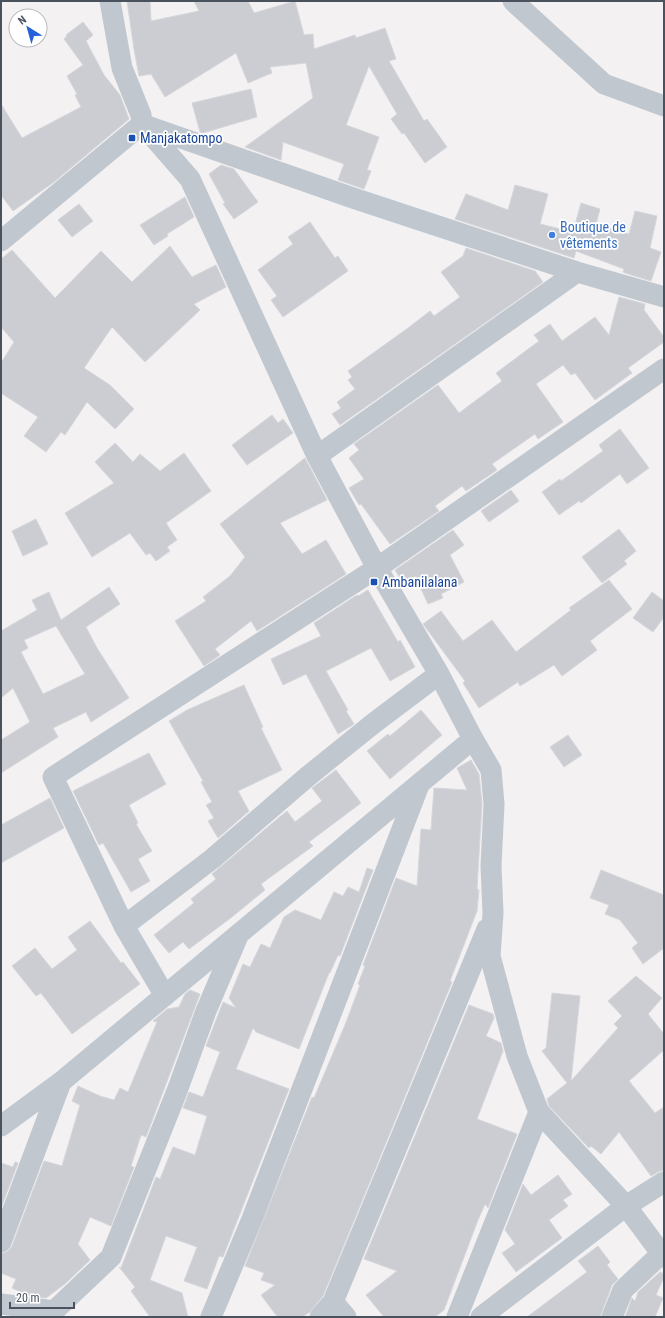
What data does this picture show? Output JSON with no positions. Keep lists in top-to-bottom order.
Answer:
{
  "places": {
    "transit": ["Manjakatompo", "Ambanilalana"],
    "other": ["Boutique de vêtements"]
  },
  "scale_bar": "20 m",
  "north": "top left"
}
